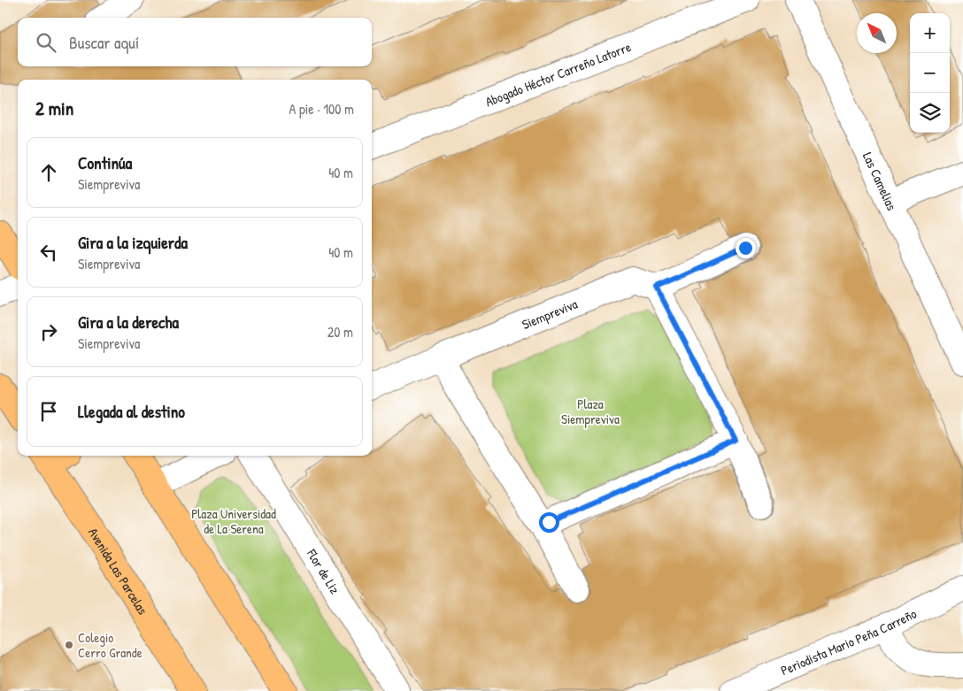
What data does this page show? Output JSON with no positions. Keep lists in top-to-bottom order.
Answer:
{
  "streets": {
    "main road": ["Avenida Las Parcelas"],
    "street": [
      "Abogado Héctor Carreño Latorre",
      "Las Camelias",
      "Siempreviva",
      "Flor de Liz",
      "Periodista Mario Peña Carreño"
    ]
  },
  "parks": ["Plaza Siempreviva", "Plaza Universidad de La Serena"],
  "places": ["Colegio Cerro Grande"],
  "north": "top left",
  "page": {
    "map_buttons": ["+", "−"],
    "search": "Buscar aquí",
    "heading": ["2 min", "A pie · 100 m"],
    "list": [
      ["Continúa", "Siempreviva", "40 m"],
      ["Gira a la izquierda", "Siempreviva", "40 m"],
      ["Gira a la derecha", "Siempreviva", "20 m"],
      "Llegada al destino"
    ]
  }
}
